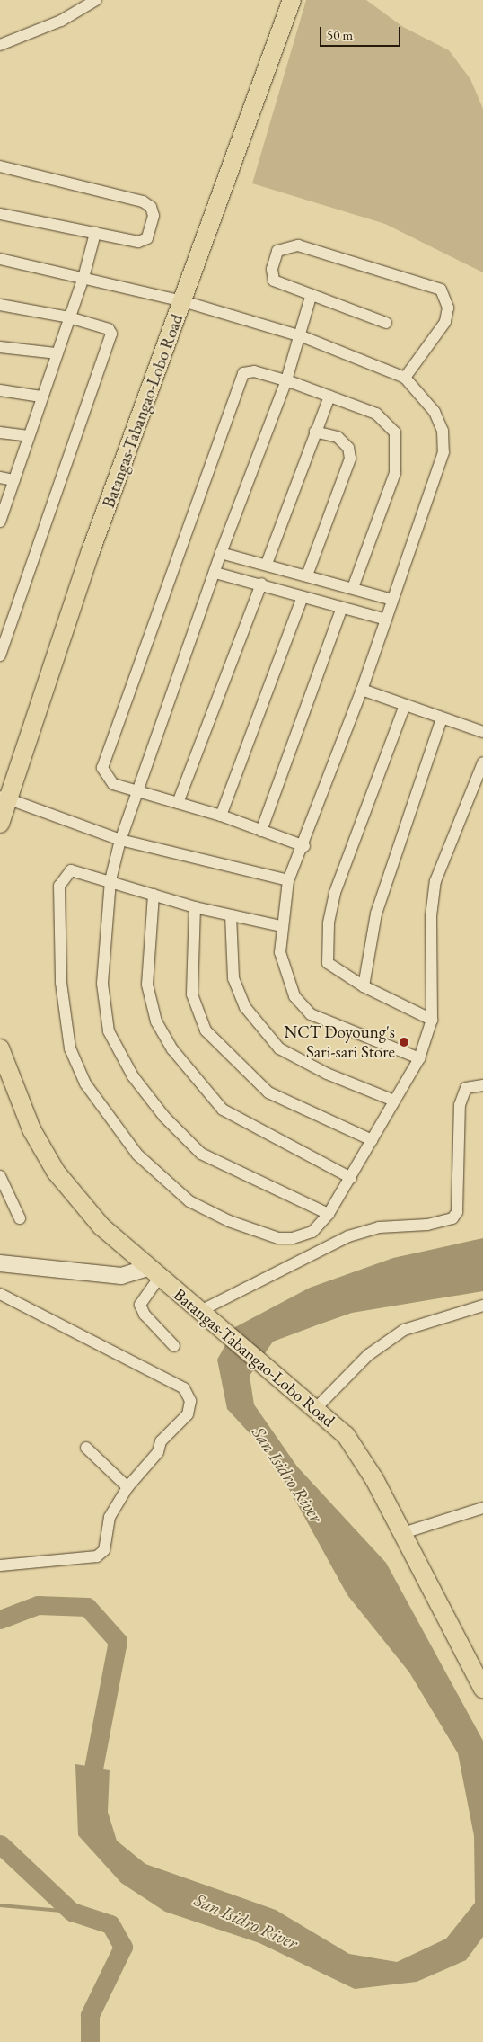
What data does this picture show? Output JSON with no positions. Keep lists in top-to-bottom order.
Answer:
{
  "streets": {
    "main road": ["Batangas-Tabangao-Lobo Road"]
  },
  "water": ["San Isidro River"],
  "places": ["NCT Doyoung's Sari-sari Store"],
  "scale_bar": "50 m"
}
